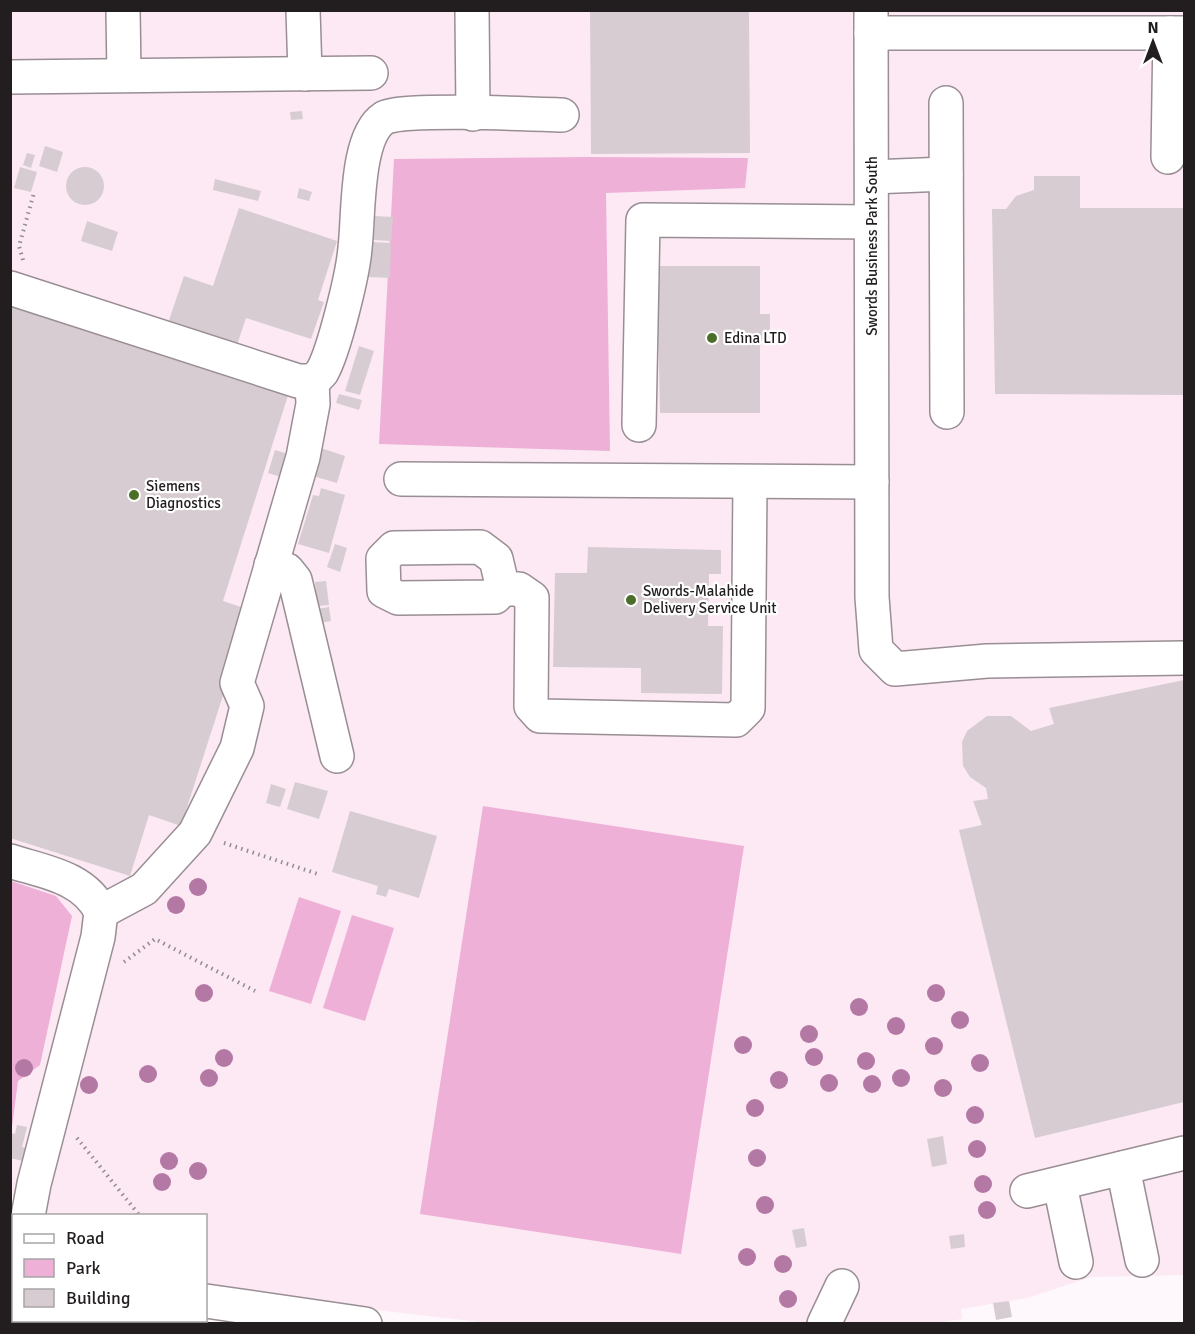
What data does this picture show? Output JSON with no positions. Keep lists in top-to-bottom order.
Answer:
{
  "streets": {
    "street": ["Swords Business Park South"]
  },
  "places": ["Edina LTD", "Siemens Diagnostics", "Swords-Malahide Delivery Service Unit"],
  "legend": ["Road", "Park", "Building"],
  "north": "top"
}
